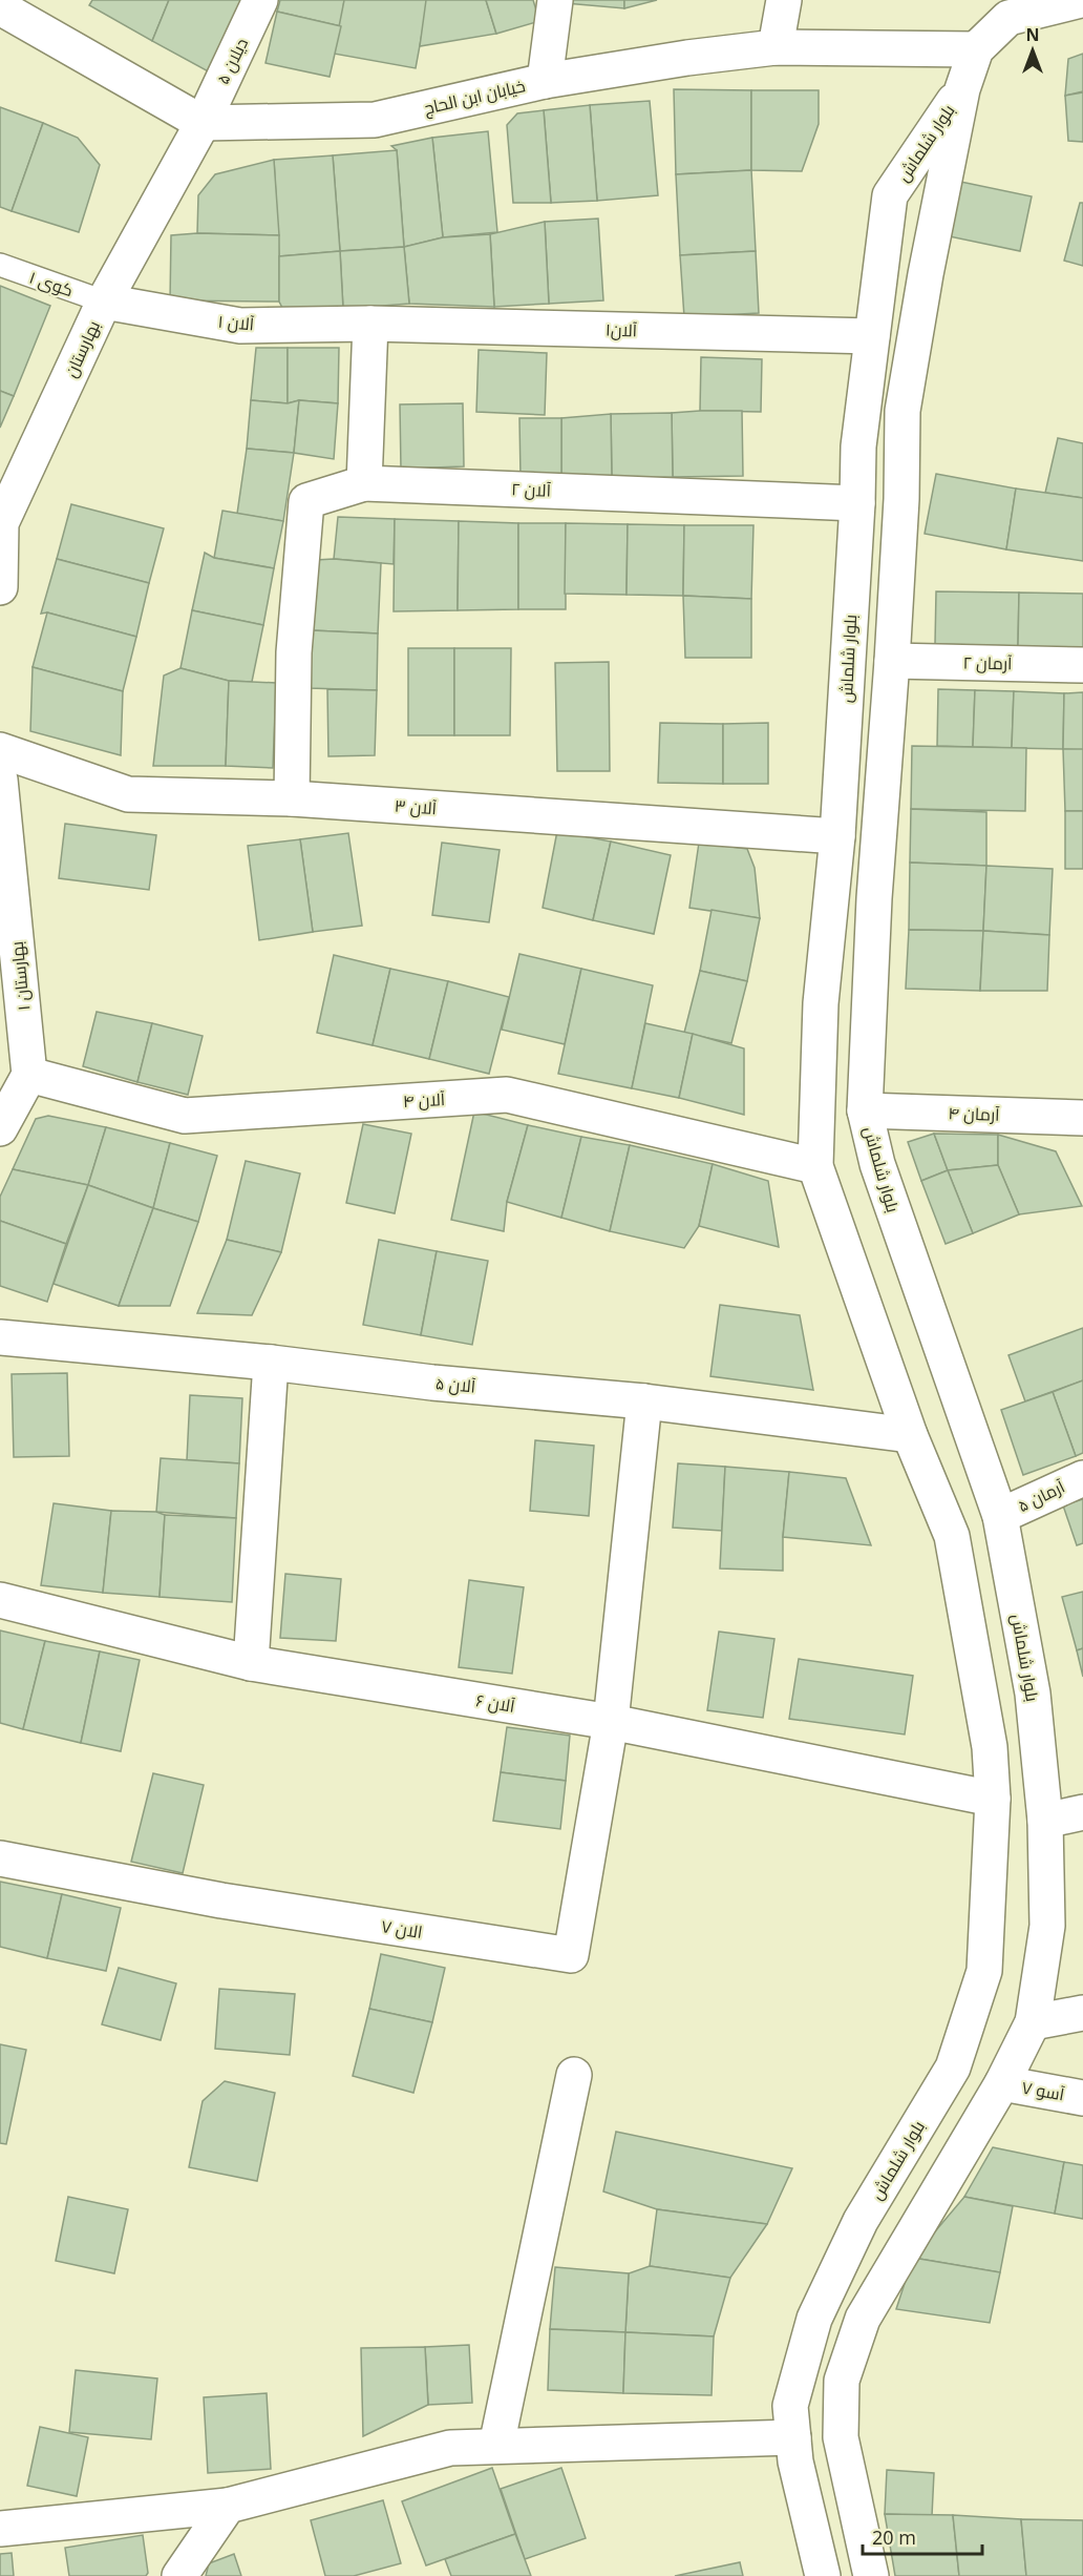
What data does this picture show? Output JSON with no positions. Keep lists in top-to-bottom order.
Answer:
{
  "streets": {
    "street": [
      "دیلان ۵",
      "خیابان ابن الحاج",
      "بلوار شلماش",
      "آلان ۱",
      "آلان۱",
      "بهارستان",
      "آلان ۲",
      "آرمان ۲",
      "آلان ۳",
      "بهارستان ۱",
      "آلان ۴",
      "آرمان ۴",
      "آلان ۵",
      "آرمان ۵",
      "آلان ۶",
      "الان ۷",
      "آسو ۷"
    ],
    "lane": ["کوی ۱"]
  },
  "crossings": [
    ["دیلان ۵", "خیابان ابن الحاج"],
    ["دیلان ۵", "بهارستان"],
    ["خیابان ابن الحاج", "بهارستان"],
    ["بلوار شلماش", "آلان۱"],
    ["بلوار شلماش", "آلان ۲"],
    ["بلوار شلماش", "آرمان ۲"],
    ["بلوار شلماش", "آلان ۳"],
    ["بلوار شلماش", "آلان ۴"],
    ["بلوار شلماش", "آرمان ۴"],
    ["بلوار شلماش", "آلان ۵"],
    ["بلوار شلماش", "آرمان ۵"],
    ["بلوار شلماش", "آلان ۶"],
    ["بلوار شلماش", "آسو ۷"],
    ["کوی ۱", "آلان ۱"],
    ["کوی ۱", "بهارستان"],
    ["آلان ۱", "آلان۱"],
    ["آلان ۱", "بهارستان"],
    ["آلان ۲", "آلان ۳"],
    ["بهارستان ۱", "آلان ۴"],
    ["آلان ۶", "الان ۷"]
  ],
  "scale_bar": "20 m",
  "north": "top"
}
